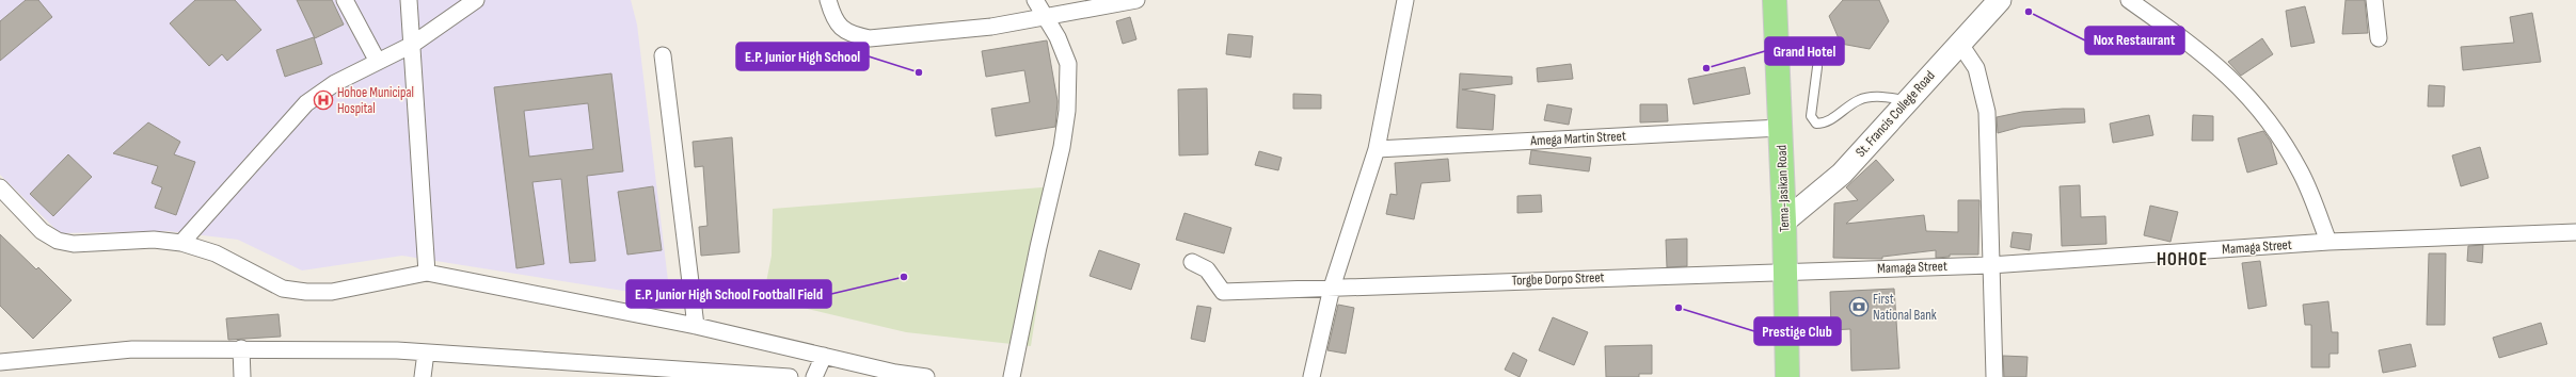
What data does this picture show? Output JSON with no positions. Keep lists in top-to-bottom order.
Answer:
{
  "streets": {
    "highway": ["Tema-Jasikan Road"],
    "main road": ["St. Francis College Road"],
    "street": ["Amega Martin Street", "Mamaga Street", "Torgbe Dorpo Street"]
  },
  "crossings": [
    ["St. Francis College Road", "Tema-Jasikan Road"],
    ["Amega Martin Street", "Tema-Jasikan Road"],
    ["Tema-Jasikan Road", "Mamaga Street"],
    ["Tema-Jasikan Road", "Torgbe Dorpo Street"],
    ["Mamaga Street", "Torgbe Dorpo Street"]
  ],
  "districts": ["HOHOE"],
  "places": {
    "other": [
      "Nox Restaurant",
      "Grand Hotel",
      "E.P. Junior High School",
      "E.P. Junior High School Football Field",
      "Prestige Club"
    ],
    "hospital": ["Hohoe Municipal Hospital"],
    "bank": ["First National Bank"]
  }
}
